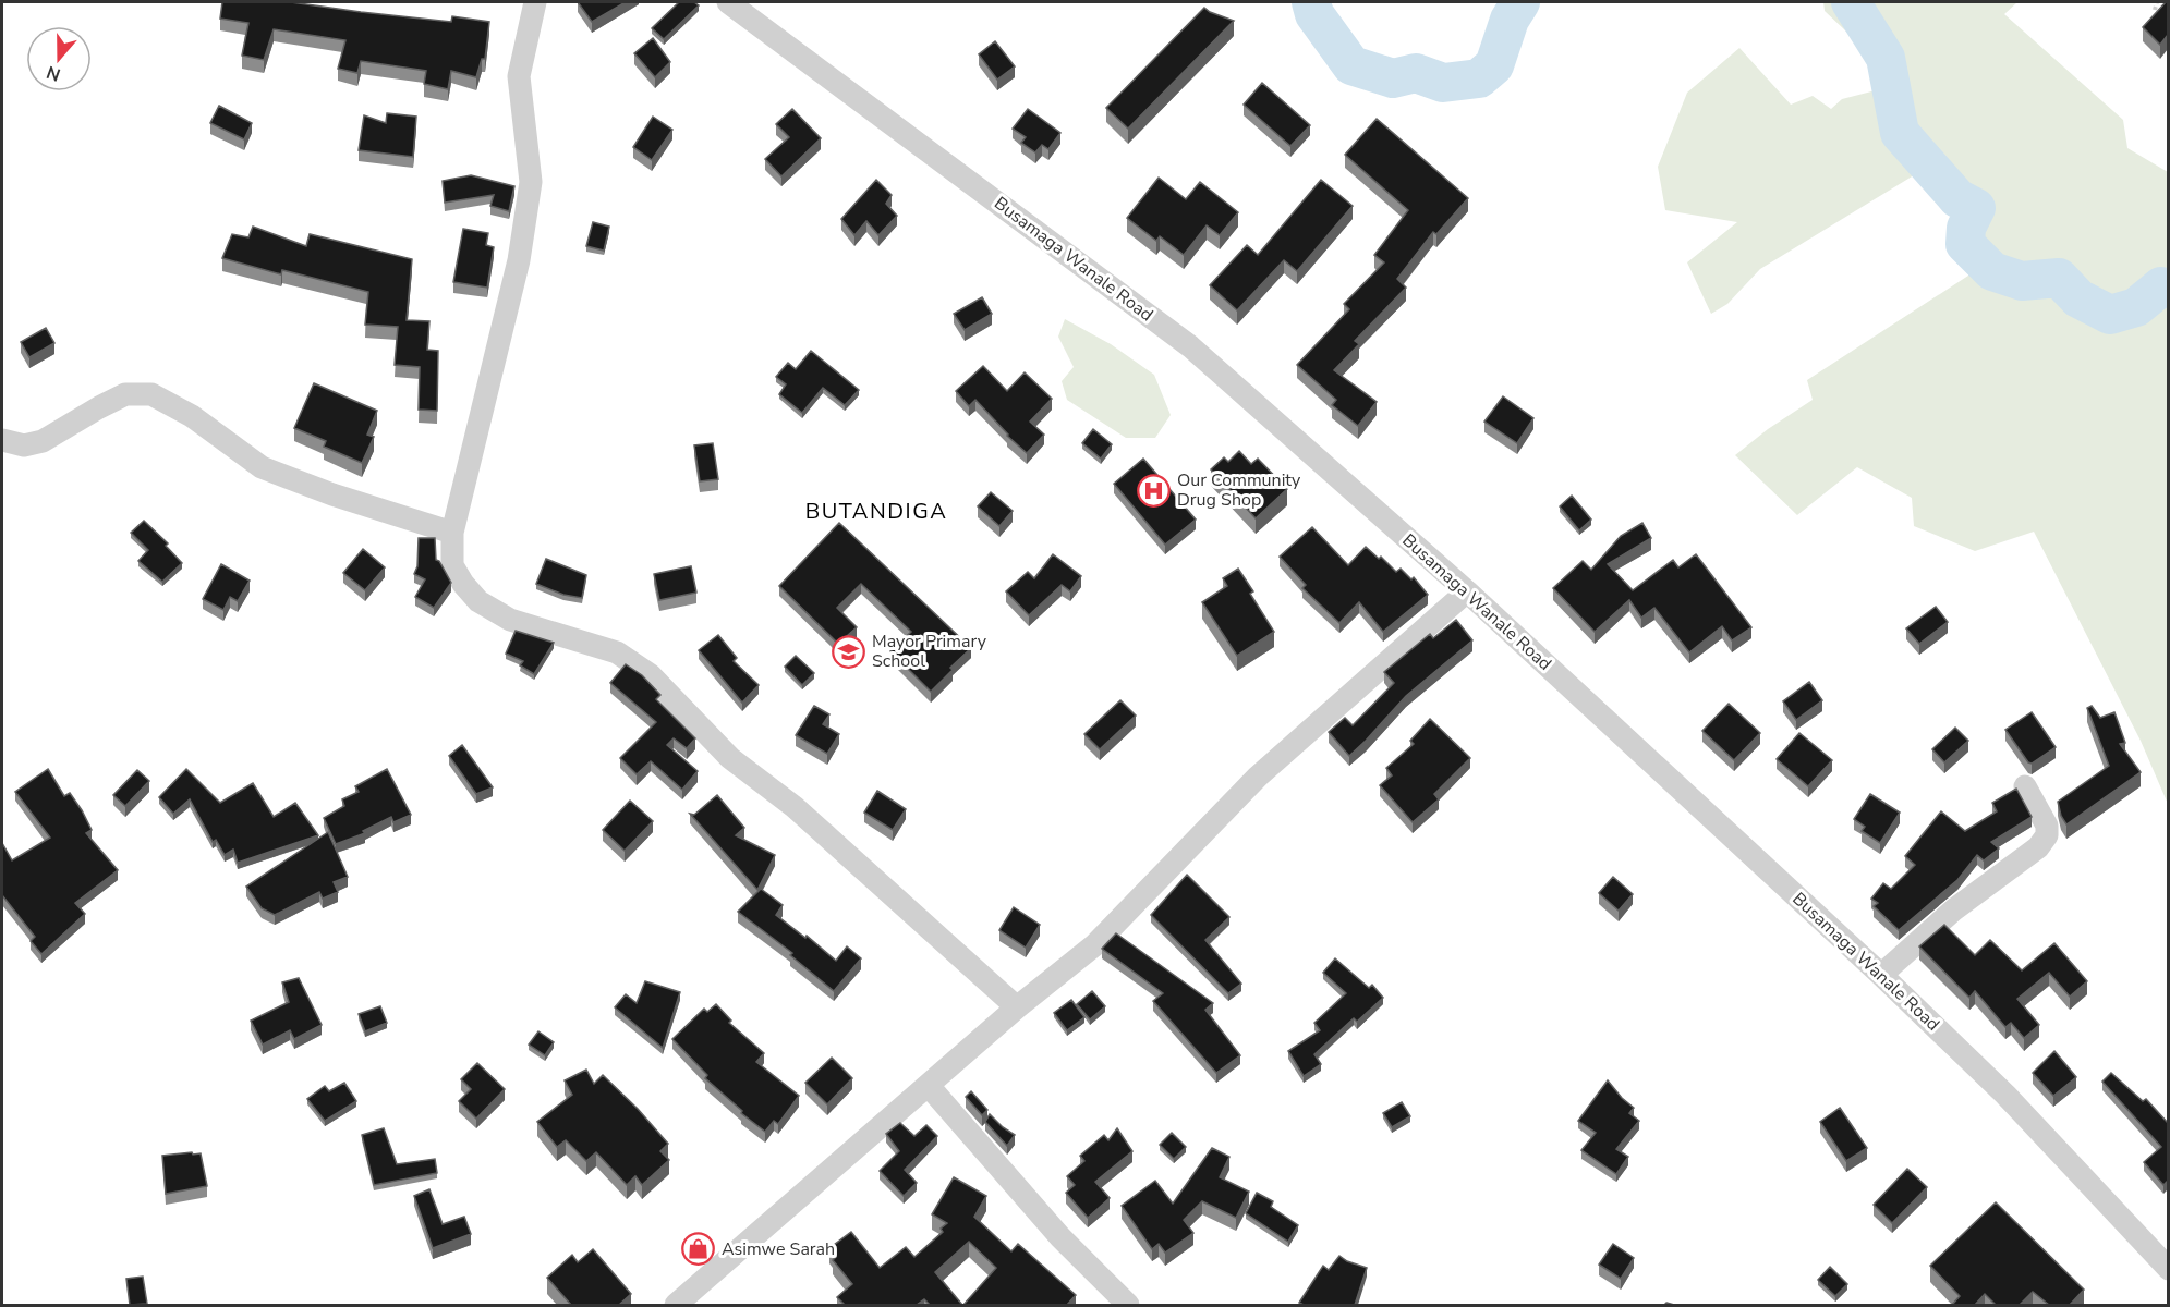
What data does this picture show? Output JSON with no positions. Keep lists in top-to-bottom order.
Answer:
{
  "streets": {
    "street": ["Busamaga Wanale Road"]
  },
  "districts": ["BUTANDIGA"],
  "places": {
    "hospital": ["Our Community Drug Shop"],
    "school or university": ["Mayor Primary School"],
    "shop": ["Asimwe Sarah"]
  },
  "north": "bottom"
}
